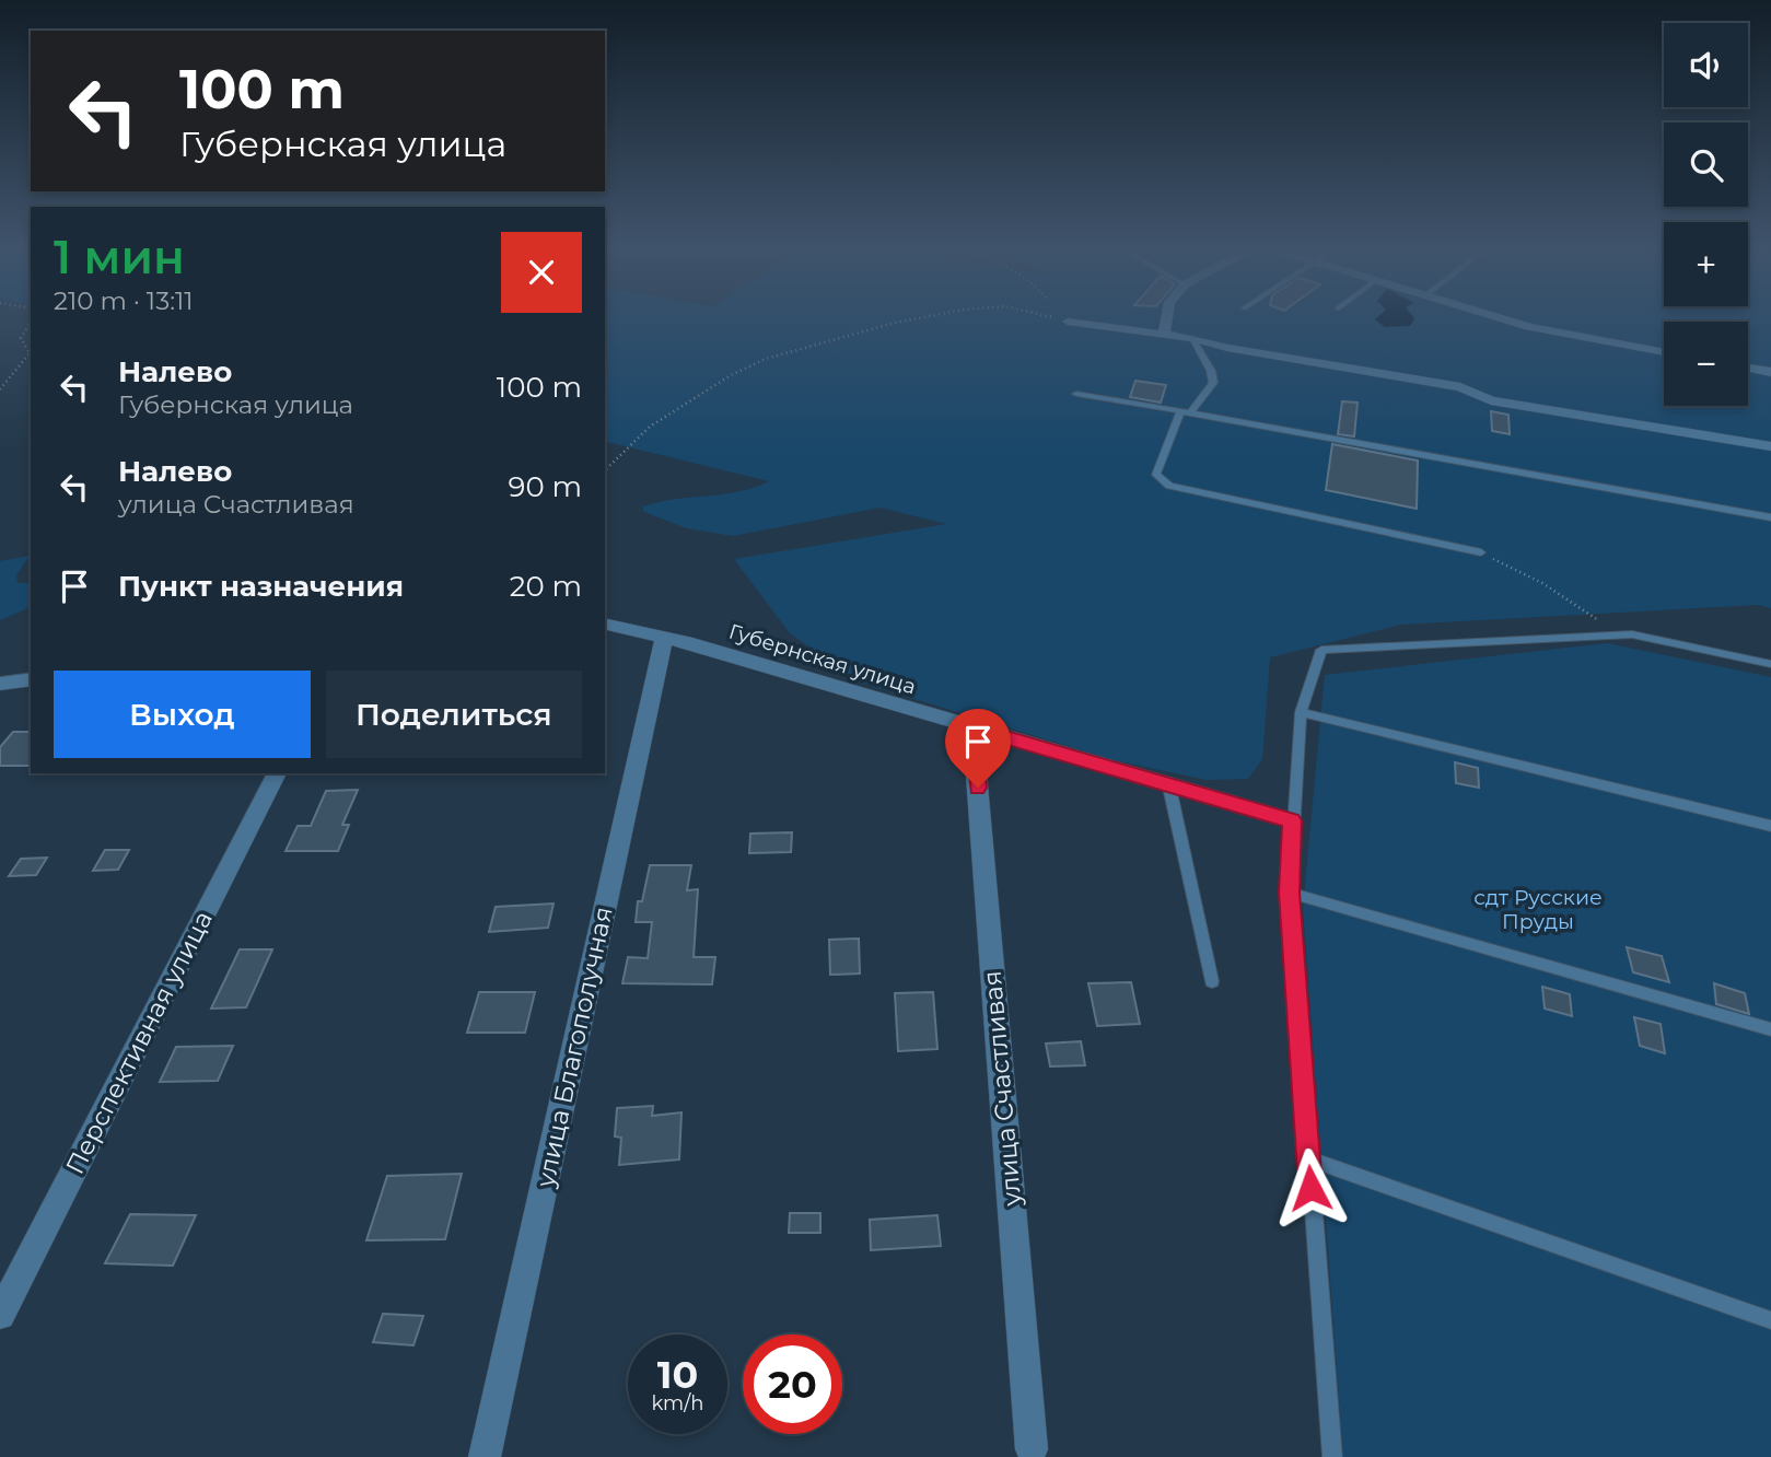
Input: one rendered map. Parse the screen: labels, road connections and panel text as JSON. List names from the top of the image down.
{
  "streets": {
    "street": [
      "Губернская улица",
      "Перспективная улица",
      "улица Благополучная",
      "улица Счастливая"
    ]
  },
  "crossings": [
    ["Губернская улица", "улица Благополучная"],
    ["Губернская улица", "улица Счастливая"]
  ],
  "parks": ["сдт Русские Пруды"],
  "page": {
    "map_buttons": ["+", "−"],
    "turn": ["100 m", "Губернская улица"],
    "heading": ["1 мин", "210 m · 13:11"],
    "list": [
      {
        "name": "Налево",
        "note": "Губернская улица",
        "value": "100 m"
      },
      {
        "name": "Налево",
        "note": "улица Счастливая",
        "value": "90 m"
      },
      {
        "name": "Пункт назначения",
        "value": "20 m"
      }
    ],
    "buttons": ["Выход", "Поделиться"],
    "speed": "10 km/h",
    "limit": "20"
  }
}
